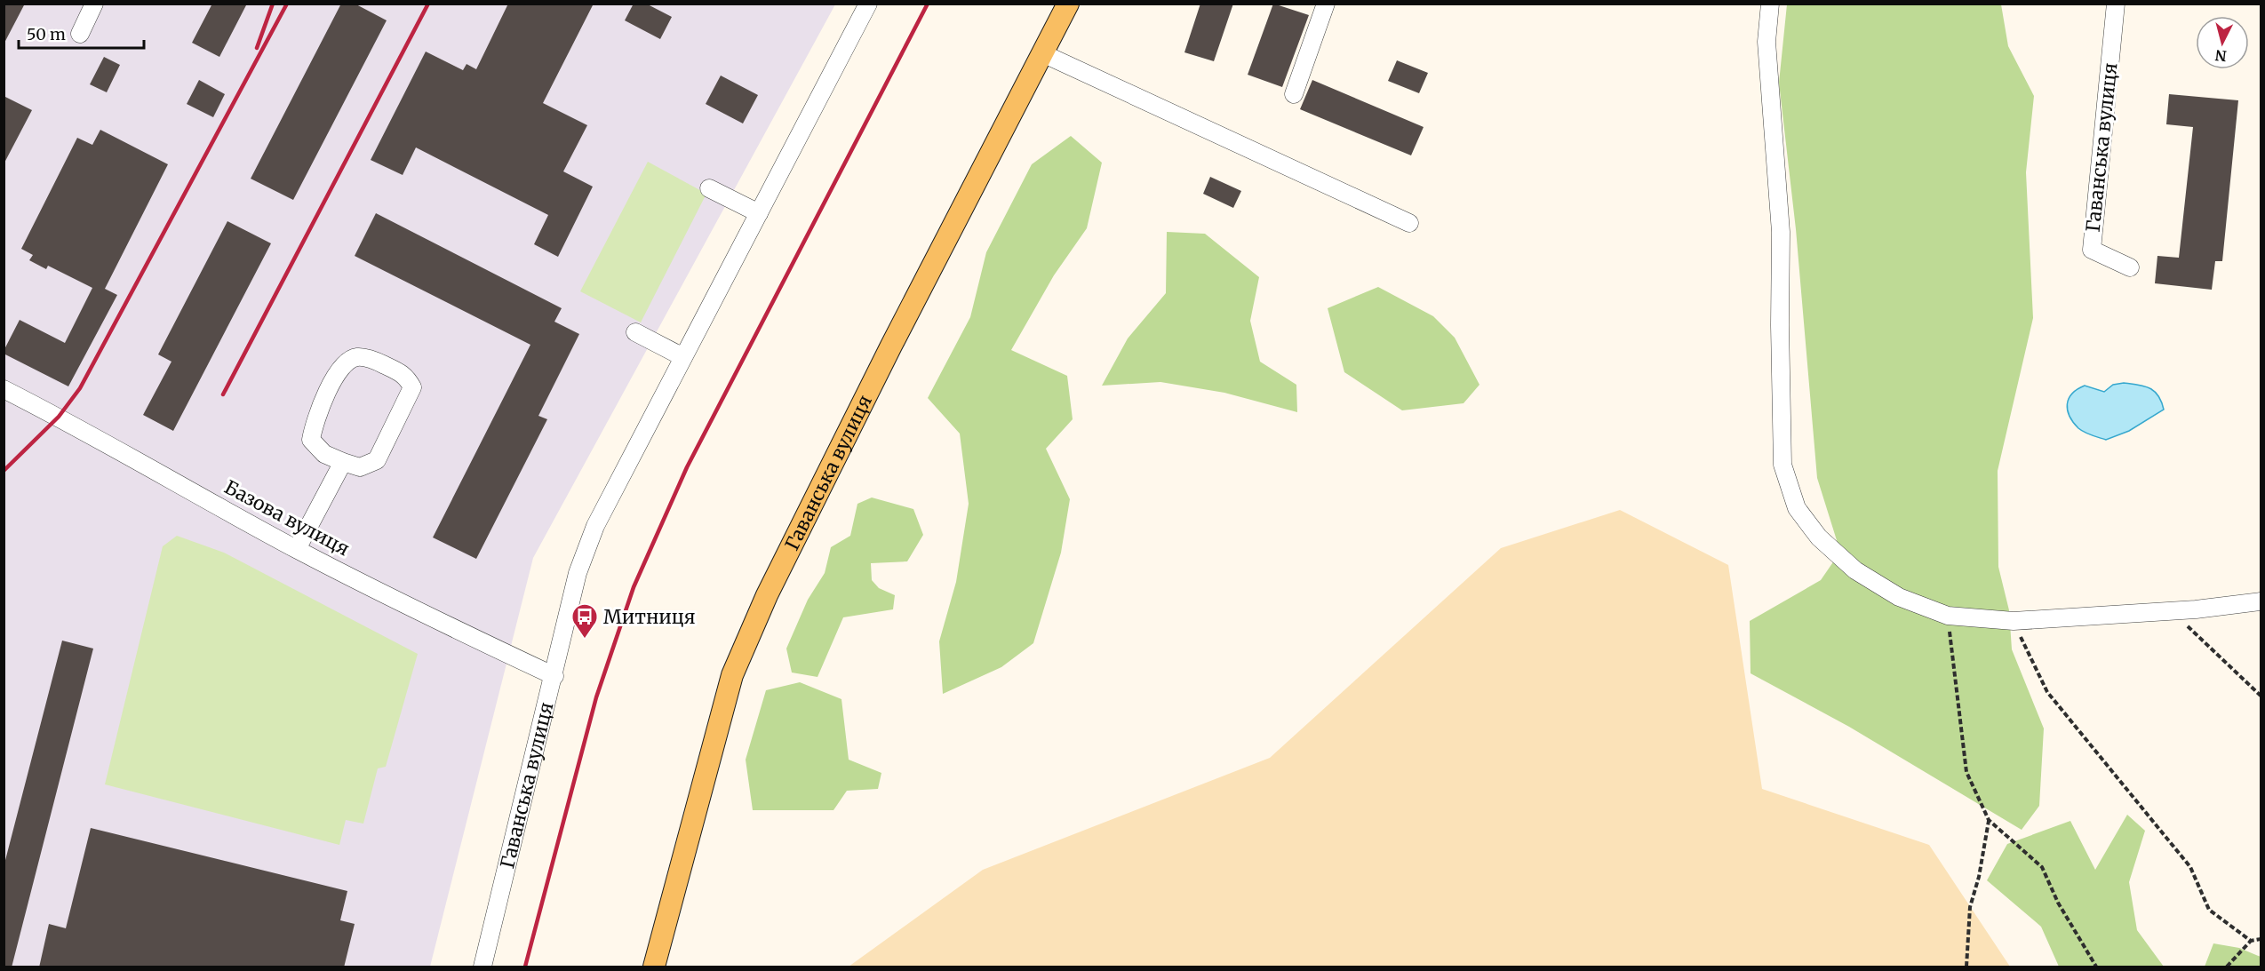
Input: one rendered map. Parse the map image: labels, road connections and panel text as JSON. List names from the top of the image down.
{
  "streets": {
    "main road": ["Гаванська вулиця"],
    "street": ["Базова вулиця"]
  },
  "crossings": [
    ["Гаванська вулиця", "Базова вулиця"]
  ],
  "places": {
    "bus stop": ["Митниця"]
  },
  "scale_bar": "50 m",
  "north": "bottom"
}
